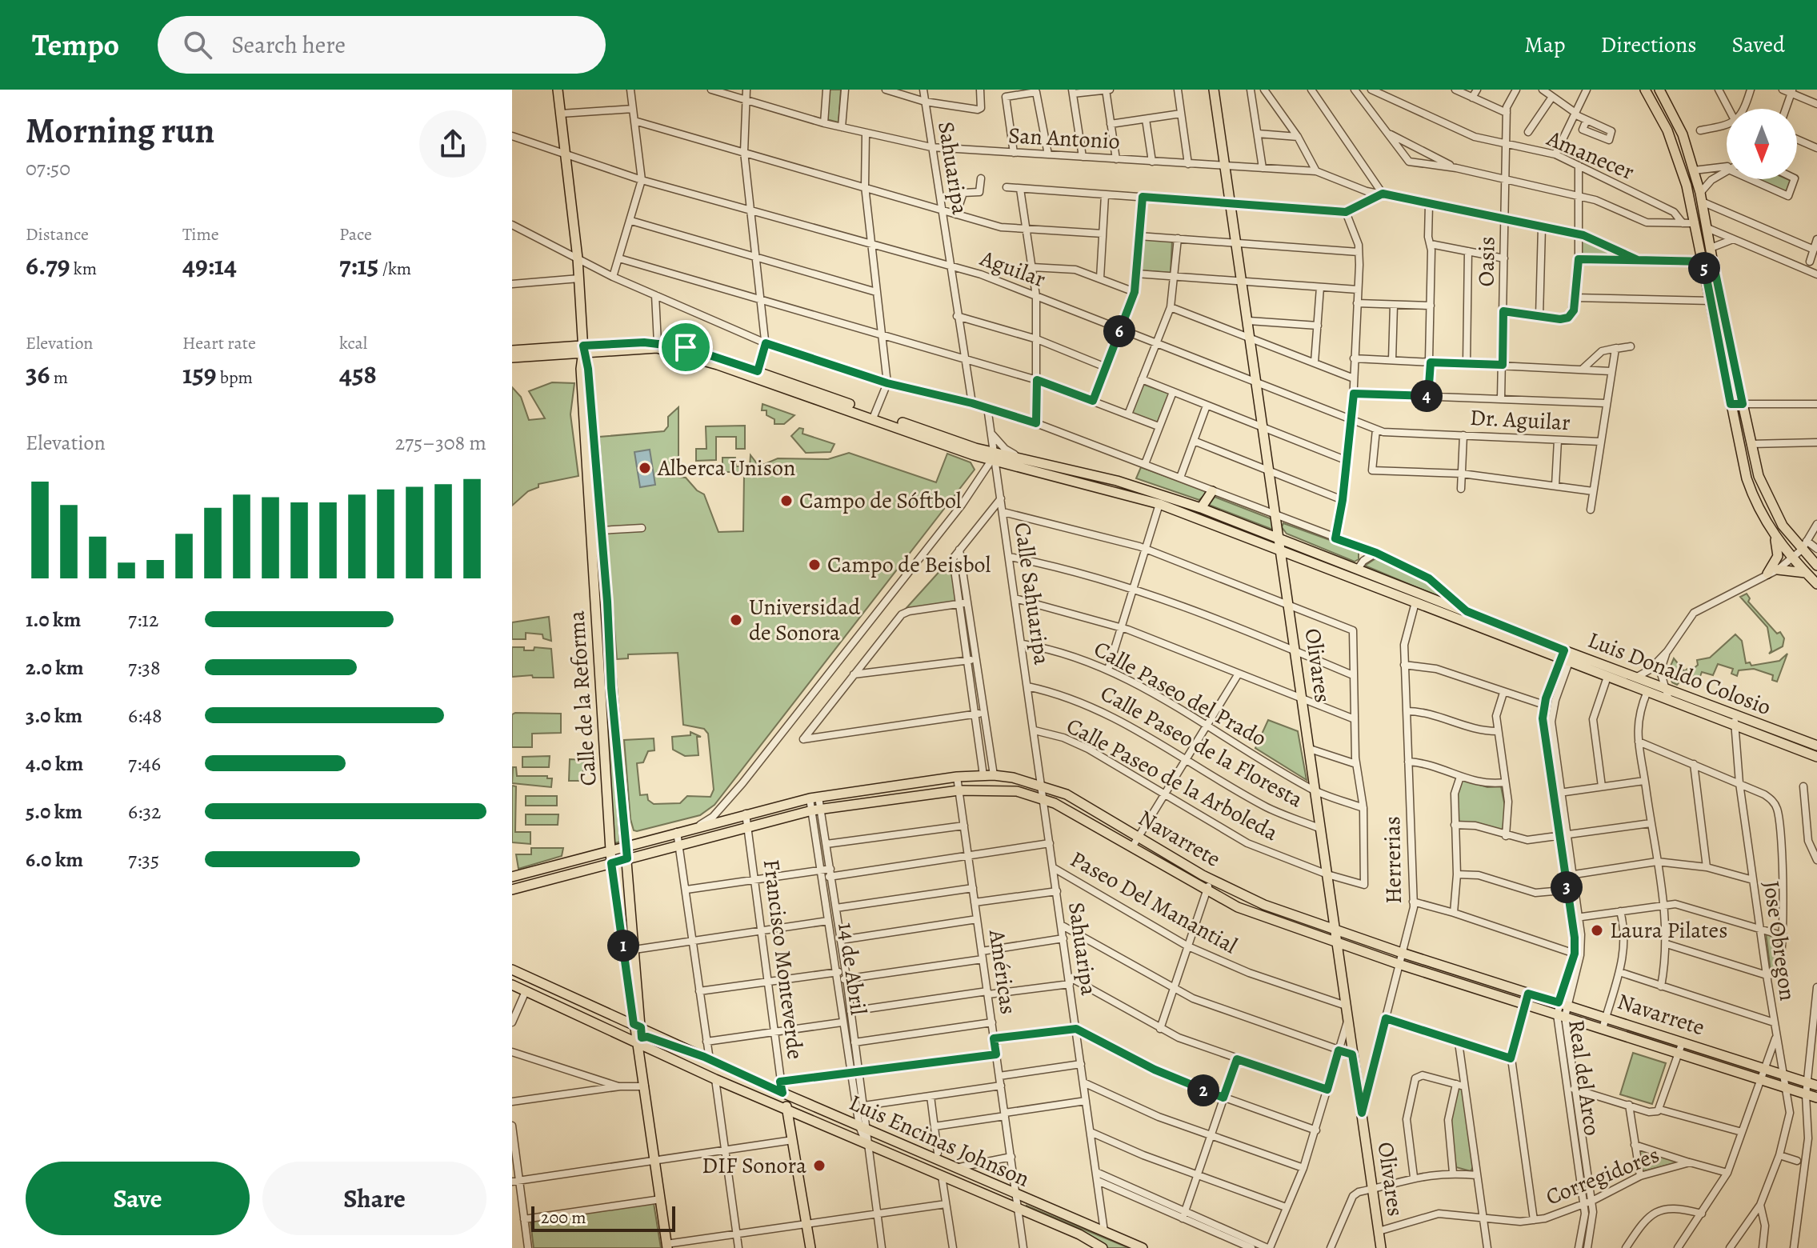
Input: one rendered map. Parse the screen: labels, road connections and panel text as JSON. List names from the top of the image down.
{
  "streets": {
    "main road": [
      "Olivares",
      "Luis Donaldo Colosio",
      "Calle de la Reforma",
      "Navarrete",
      "Francisco Monteverde",
      "Luis Encinas Johnson"
    ],
    "street": [
      "San Antonio",
      "Amanecer",
      "Sahuaripa",
      "Oasis",
      "Aguilar",
      "Dr. Aguilar",
      "Calle Sahuaripa",
      "Calle Paseo del Prado",
      "Calle Paseo de la Floresta",
      "Calle Paseo de la Arboleda",
      "Herrerias",
      "Paseo Del Manantial",
      "Jose Obregon",
      "14 de Abril",
      "Américas",
      "Real del Arco",
      "Corregidores"
    ]
  },
  "crossings": [
    ["San Antonio", "Sahuaripa"],
    ["San Antonio", "Oasis"],
    ["San Antonio", "Olivares"],
    ["Amanecer", "Oasis"],
    ["Sahuaripa", "Aguilar"],
    ["Sahuaripa", "Calle Sahuaripa"],
    ["Sahuaripa", "Navarrete"],
    ["Sahuaripa", "Paseo Del Manantial"],
    ["Sahuaripa", "Luis Encinas Johnson"],
    ["Aguilar", "Dr. Aguilar"],
    ["Aguilar", "Olivares"],
    ["Aguilar", "Calle de la Reforma"],
    ["Dr. Aguilar", "Olivares"],
    ["Calle Sahuaripa", "Luis Donaldo Colosio"],
    ["Calle Sahuaripa", "Calle Paseo del Prado"],
    ["Calle Sahuaripa", "Calle Paseo de la Floresta"],
    ["Calle Sahuaripa", "Calle Paseo de la Arboleda"],
    ["Calle Sahuaripa", "Navarrete"],
    ["Olivares", "Luis Donaldo Colosio"],
    ["Olivares", "Calle Paseo del Prado"],
    ["Olivares", "Calle Paseo de la Floresta"],
    ["Olivares", "Calle Paseo de la Arboleda"],
    ["Olivares", "Navarrete"],
    ["Olivares", "Herrerias"],
    ["Olivares", "Paseo Del Manantial"],
    ["Olivares", "Corregidores"],
    ["Luis Donaldo Colosio", "Herrerias"],
    ["Luis Donaldo Colosio", "Jose Obregon"],
    ["Luis Donaldo Colosio", "Real del Arco"],
    ["Calle Paseo del Prado", "Calle Paseo de la Arboleda"],
    ["Calle de la Reforma", "Navarrete"],
    ["Calle de la Reforma", "Luis Encinas Johnson"],
    ["Navarrete", "Herrerias"],
    ["Navarrete", "Jose Obregon"],
    ["Navarrete", "Francisco Monteverde"],
    ["Navarrete", "14 de Abril"],
    ["Navarrete", "Américas"],
    ["Navarrete", "Real del Arco"],
    ["Francisco Monteverde", "Luis Encinas Johnson"],
    ["14 de Abril", "Luis Encinas Johnson"],
    ["Américas", "Luis Encinas Johnson"],
    ["Real del Arco", "Corregidores"]
  ],
  "places": [
    "Alberca Unison",
    "Campo de Sóftbol",
    "Campo de Beisbol",
    "Universidad de Sonora",
    "Laura Pilates",
    "DIF Sonora"
  ],
  "scale_bar": "200 m",
  "north": "bottom",
  "page": {
    "header": "Tempo",
    "search": "Search here",
    "nav": ["Map", "Directions", "Saved"],
    "heading": ["Morning run", "07:50"],
    "stats": [
      ["Distance", "6.79 km"],
      ["Time", "49:14"],
      ["Pace", "7:15 /km"],
      ["Elevation", "36 m"],
      ["Heart rate", "159 bpm"],
      ["kcal", "458"]
    ],
    "pins": [
      "5",
      "6",
      "4",
      "3",
      "1",
      "2"
    ],
    "chart": ["Elevation", "275–308 m"],
    "list": [
      {
        "name": "1.0 km",
        "note": "7:12"
      },
      {
        "name": "2.0 km",
        "note": "7:38"
      },
      {
        "name": "3.0 km",
        "note": "6:48"
      },
      {
        "name": "4.0 km",
        "note": "7:46"
      },
      {
        "name": "5.0 km",
        "note": "6:32"
      },
      {
        "name": "6.0 km",
        "note": "7:35"
      }
    ],
    "buttons": ["Save", "Share"],
    "scale": "200 m"
  }
}
